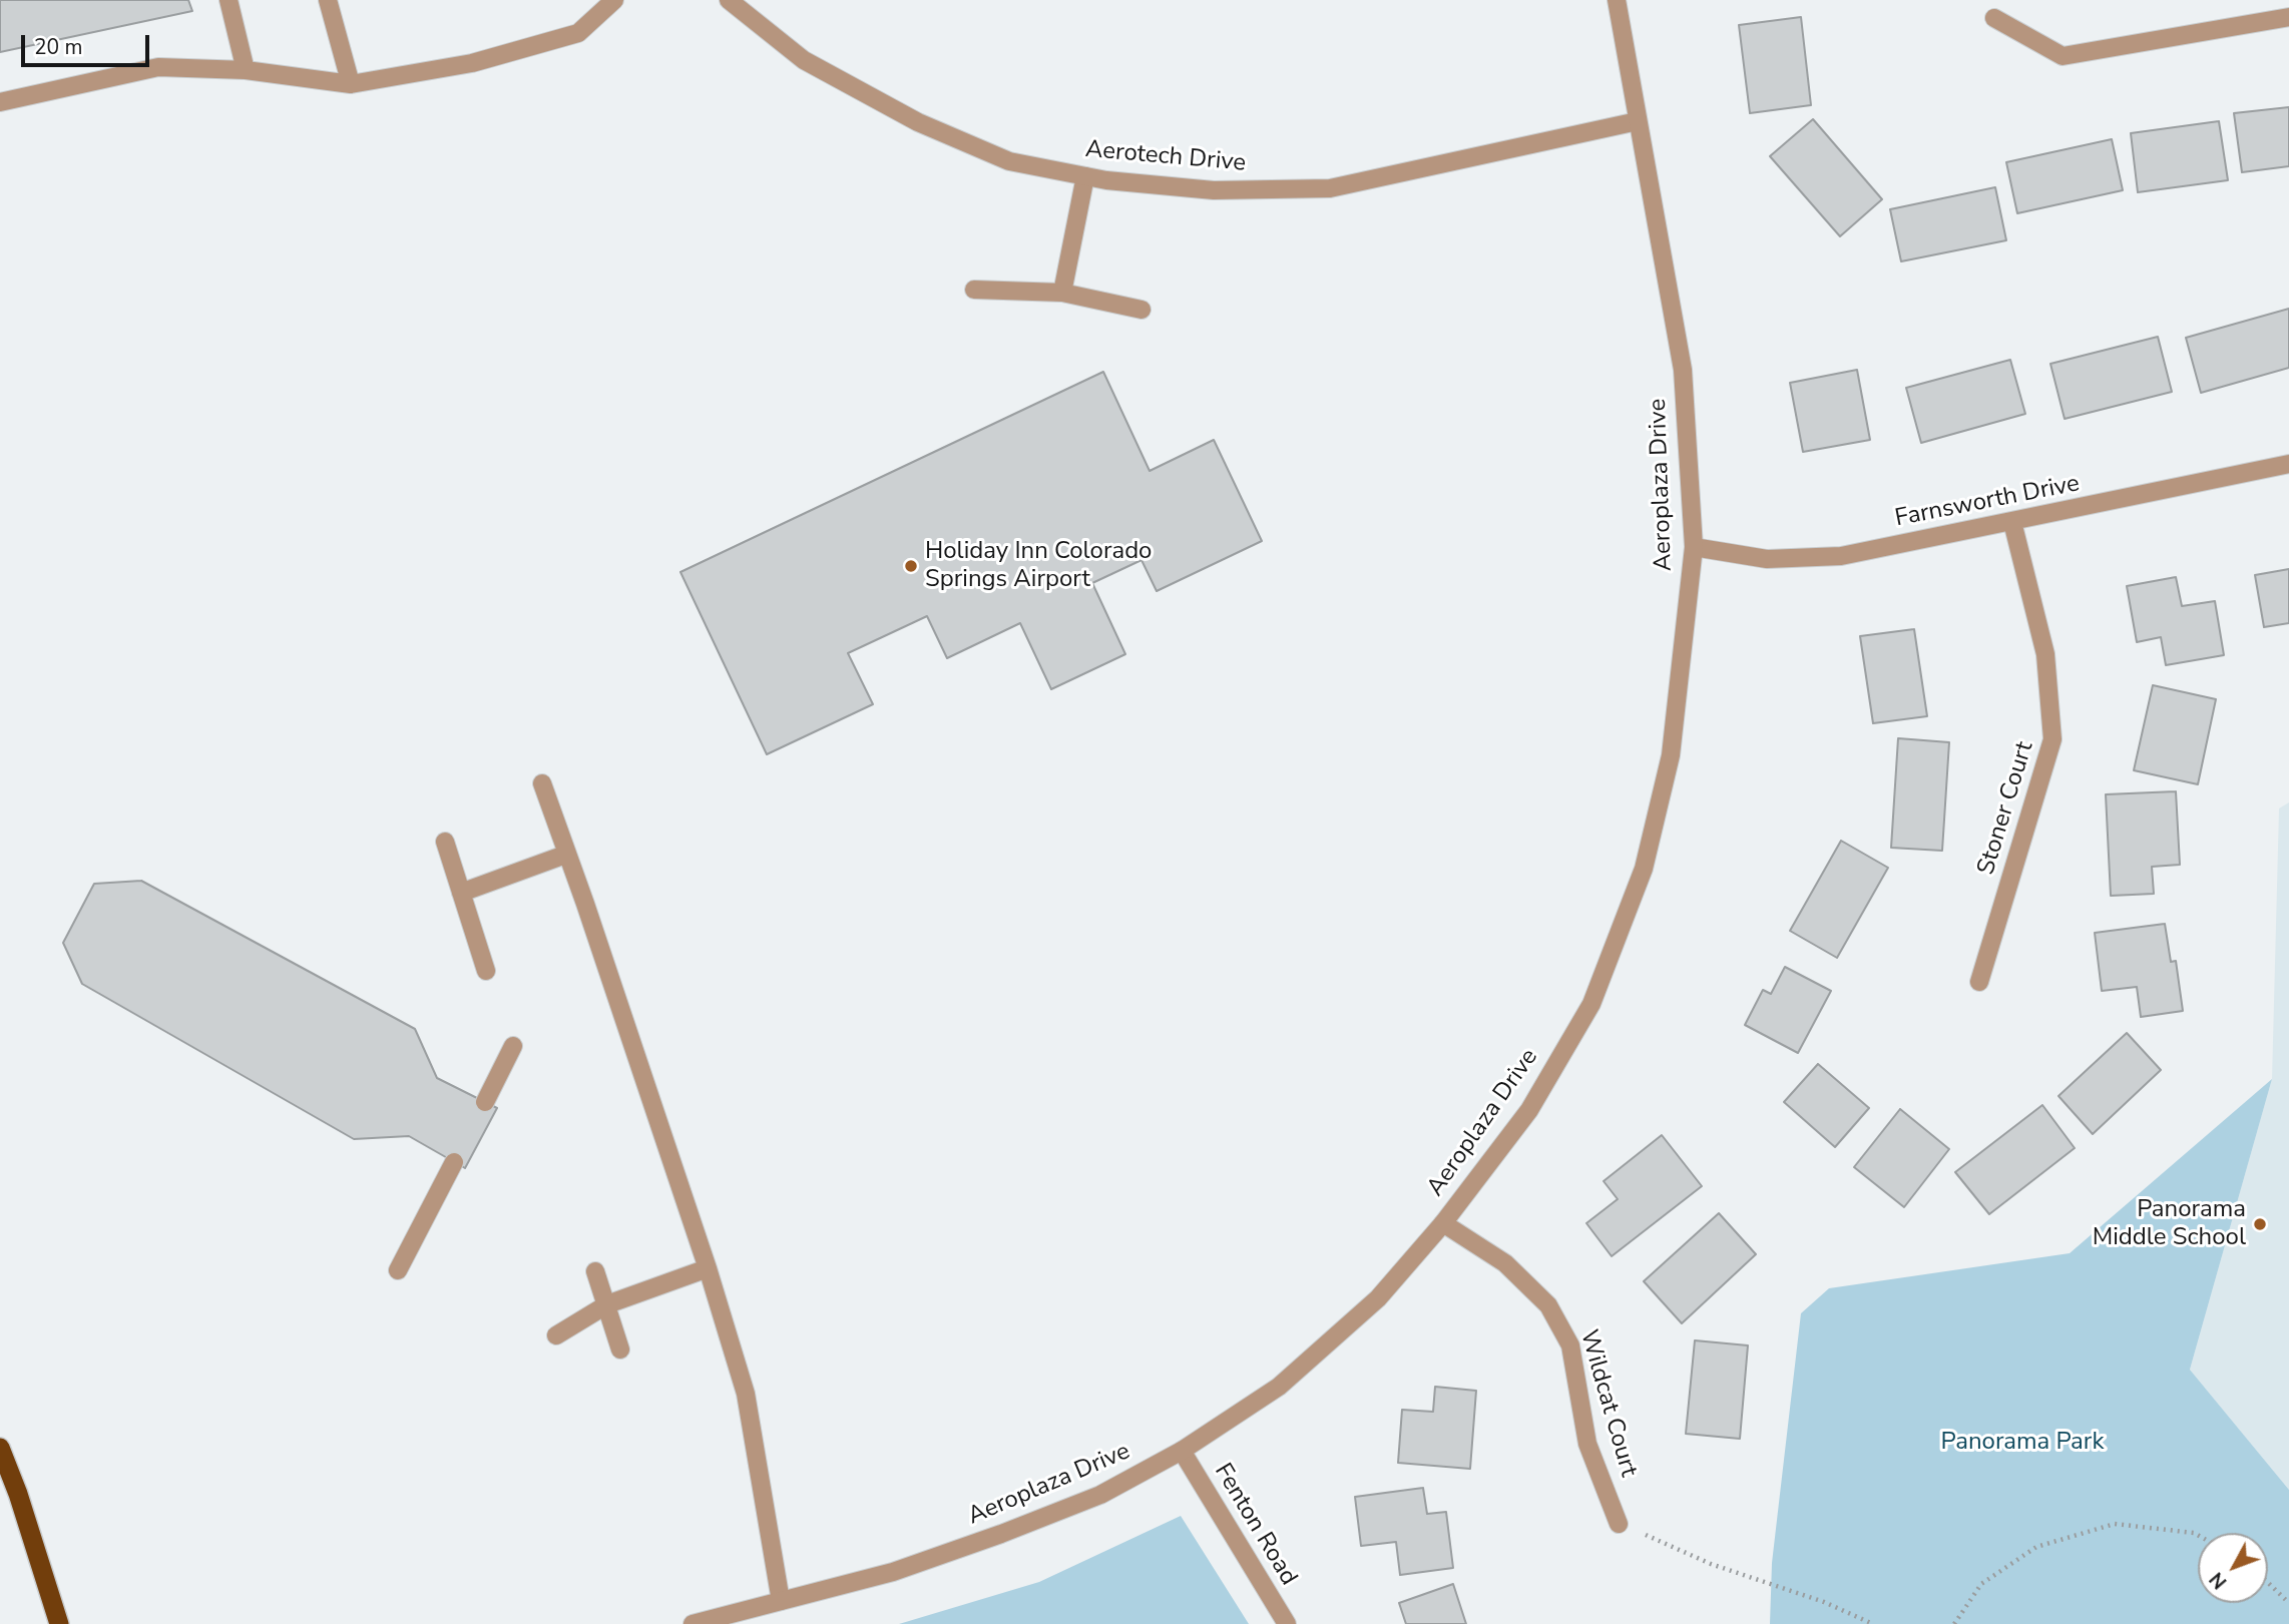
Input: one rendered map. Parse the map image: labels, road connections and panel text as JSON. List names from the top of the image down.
{
  "streets": {
    "street": [
      "Aerotech Drive",
      "Aeroplaza Drive",
      "Farnsworth Drive",
      "Stoner Court",
      "Wildcat Court",
      "Fenton Road"
    ]
  },
  "crossings": [
    ["Aerotech Drive", "Aeroplaza Drive"],
    ["Aeroplaza Drive", "Farnsworth Drive"],
    ["Aeroplaza Drive", "Wildcat Court"],
    ["Aeroplaza Drive", "Fenton Road"],
    ["Farnsworth Drive", "Stoner Court"]
  ],
  "parks": ["Panorama Park"],
  "places": ["Holiday Inn Colorado Springs Airport", "Panorama Middle School"],
  "scale_bar": "20 m",
  "north": "bottom left"
}
